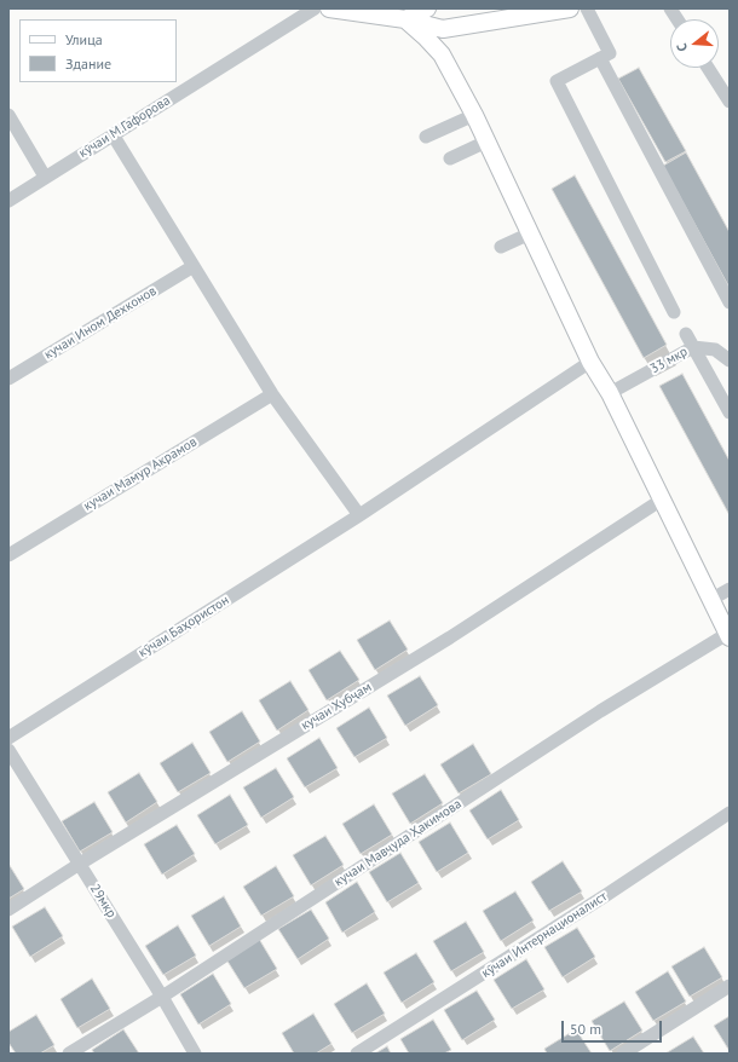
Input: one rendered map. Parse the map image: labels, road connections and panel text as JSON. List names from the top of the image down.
{
  "streets": {
    "street": [
      "кӯчаи М.Гафорова",
      "кучаи Ином Дехконов",
      "33 мкр",
      "кучаи Мамур Акрамов",
      "кӯчаи Баҳористон",
      "кучаи Хубҷам",
      "кучаи Мавҷуда Ҳакимова",
      "29мкр",
      "кӯчаи Интернационалист"
    ]
  },
  "crossings": [
    ["кучаи Хубҷам", "29мкр"],
    ["кучаи Мавҷуда Ҳакимова", "29мкр"]
  ],
  "legend": ["Улица", "Здание"],
  "scale_bar": "50 m",
  "north": "left"
}
